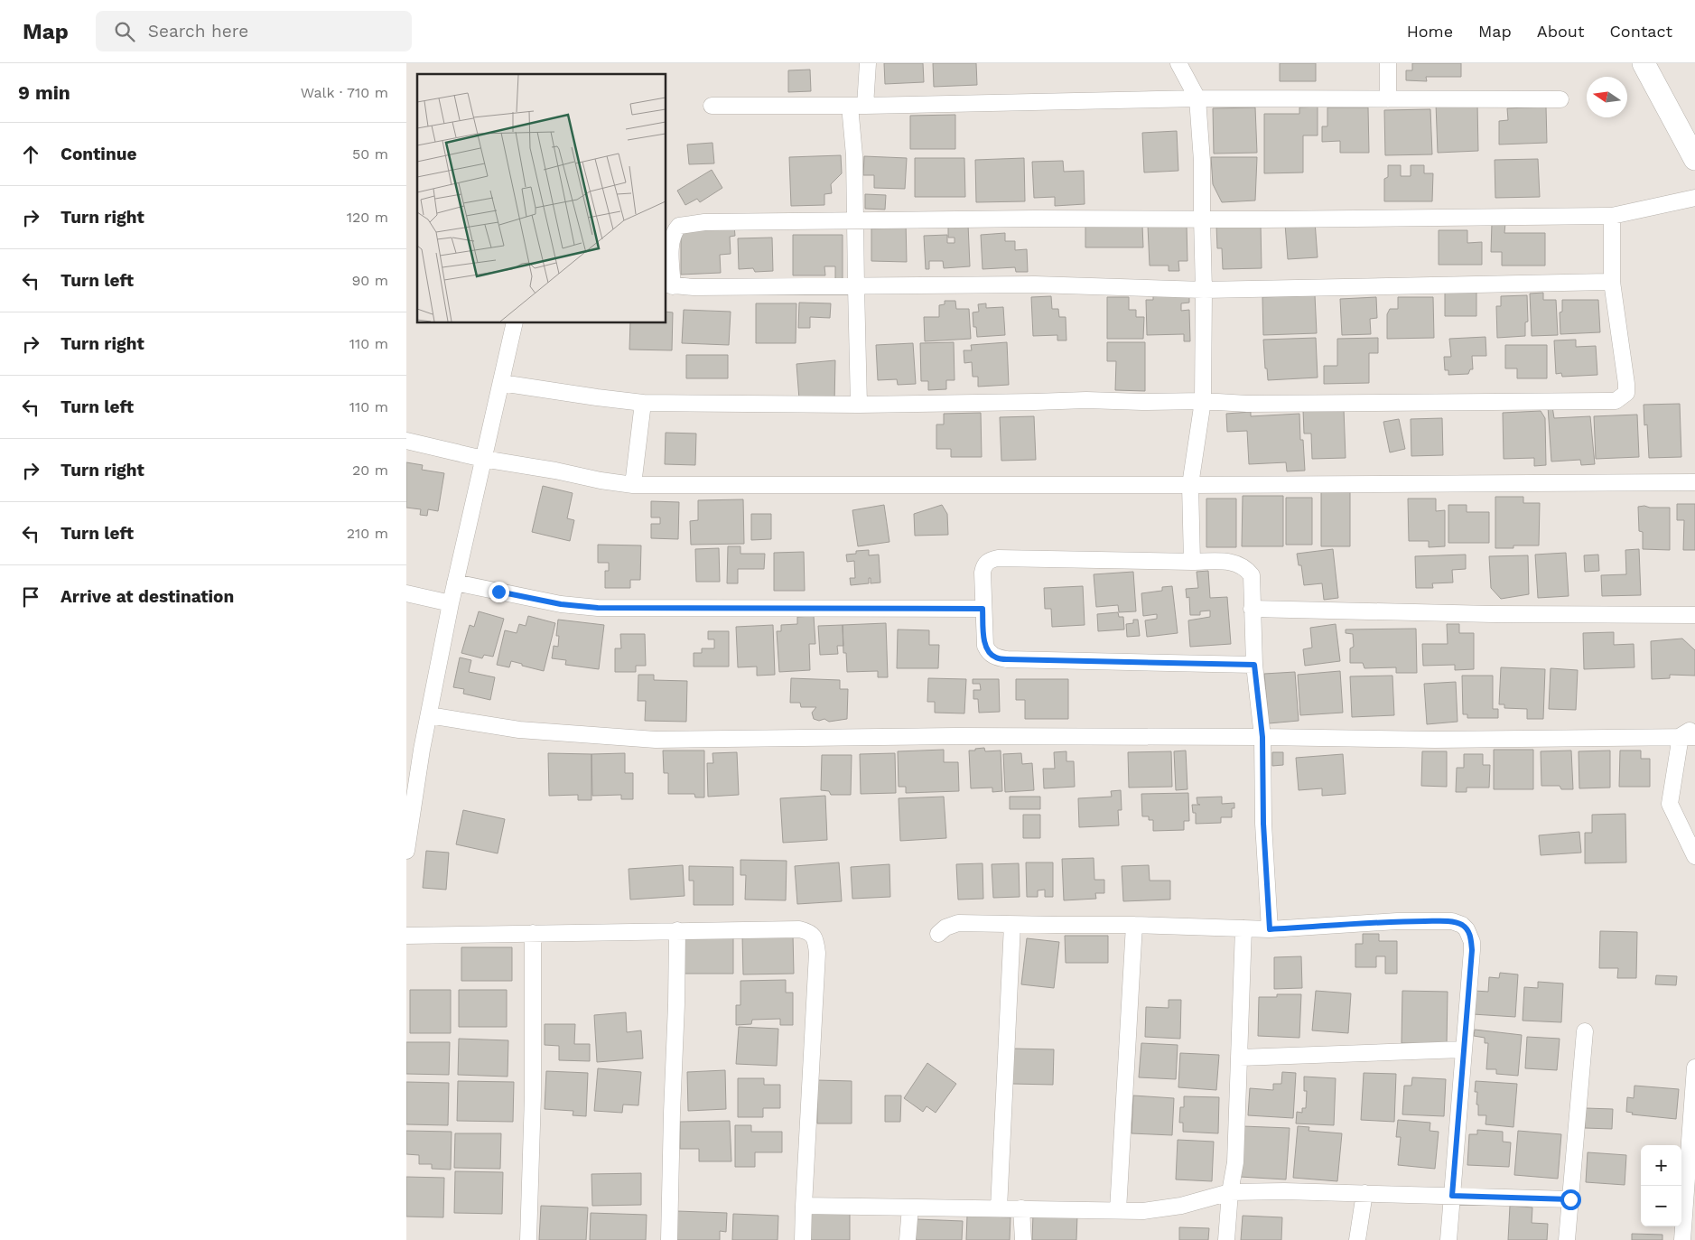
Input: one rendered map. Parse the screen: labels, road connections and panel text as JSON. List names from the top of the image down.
{
  "north": "left",
  "page": {
    "header": "Map",
    "search": "Search here",
    "nav": [
      "Home",
      "Map",
      "About",
      "Contact"
    ],
    "heading": ["9 min", "Walk · 710 m"],
    "list": [
      ["Continue", "50 m"],
      ["Turn right", "120 m"],
      ["Turn left", "90 m"],
      ["Turn right", "110 m"],
      ["Turn left", "110 m"],
      ["Turn right", "20 m"],
      ["Turn left", "210 m"],
      "Arrive at destination"
    ],
    "map_buttons": ["+", "−"]
  }
}
